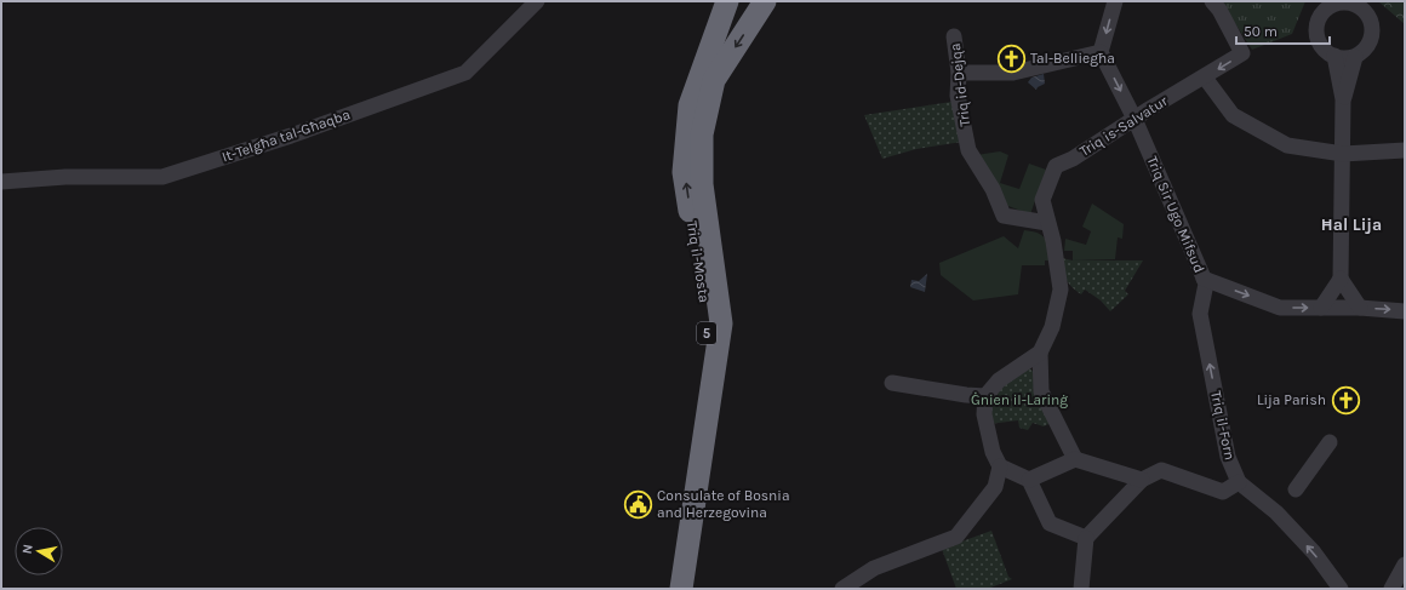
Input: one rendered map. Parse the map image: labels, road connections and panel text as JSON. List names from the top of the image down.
{
  "streets": {
    "highway": ["Triq il-Mosta", "5"],
    "street": [
      "Triq id-Dejqa",
      "Triq is-Salvatur",
      "It-Telgħa tal-Għaqba",
      "Triq Sir Ugo Mifsud",
      "Triq il-Forn"
    ]
  },
  "crossings": [
    ["Triq id-Dejqa", "Triq is-Salvatur"],
    ["Triq is-Salvatur", "Triq Sir Ugo Mifsud"],
    ["Triq Sir Ugo Mifsud", "Triq il-Forn"],
    ["Triq il-Mosta", "5"]
  ],
  "one_way": ["Triq Sir Ugo Mifsud", "Triq il-Forn"],
  "districts": ["Ħal Lija"],
  "parks": ["Ġnien il-Larinġ"],
  "places": {
    "church": ["Tal-Belliegħa", "Lija Parish"],
    "public building": ["Consulate of Bosnia and Herzegovina"]
  },
  "scale_bar": "50 m",
  "north": "left"
}
